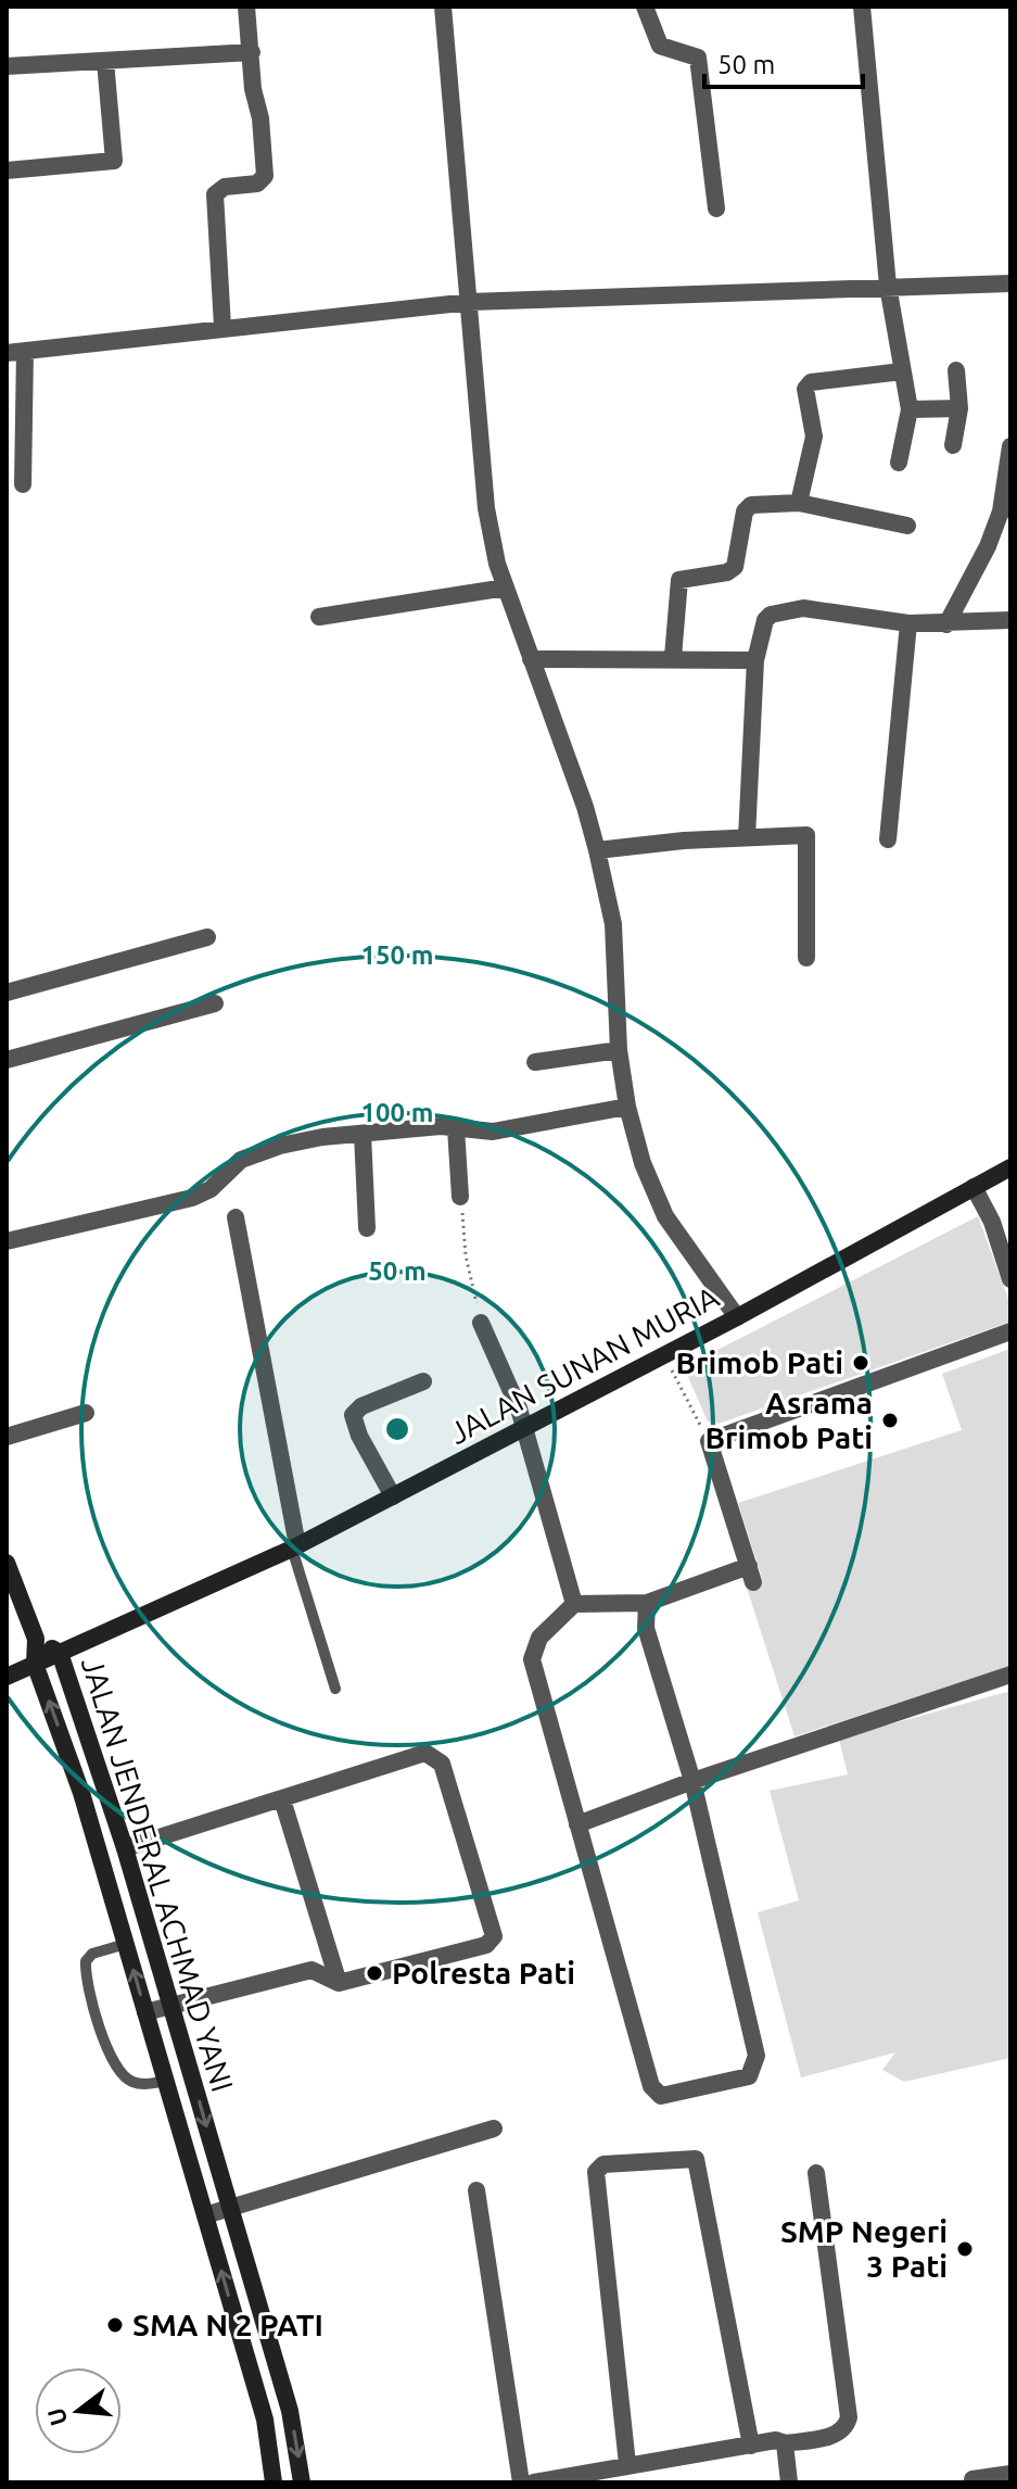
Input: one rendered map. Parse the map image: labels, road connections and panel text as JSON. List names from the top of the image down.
{
  "streets": {
    "main road": ["JALAN SUNAN MURIA", "JALAN JENDERAL ACHMAD YANI"]
  },
  "crossings": [
    ["JALAN SUNAN MURIA", "JALAN JENDERAL ACHMAD YANI"]
  ],
  "places": [
    "Brimob Pati",
    "Asrama Brimob Pati",
    "Polresta Pati",
    "SMP Negeri 3 Pati",
    "SMA N 2 PATI"
  ],
  "scale_bar": "50 m",
  "north": "left",
  "rings": ["150 m", "100 m", "50 m"]
}
